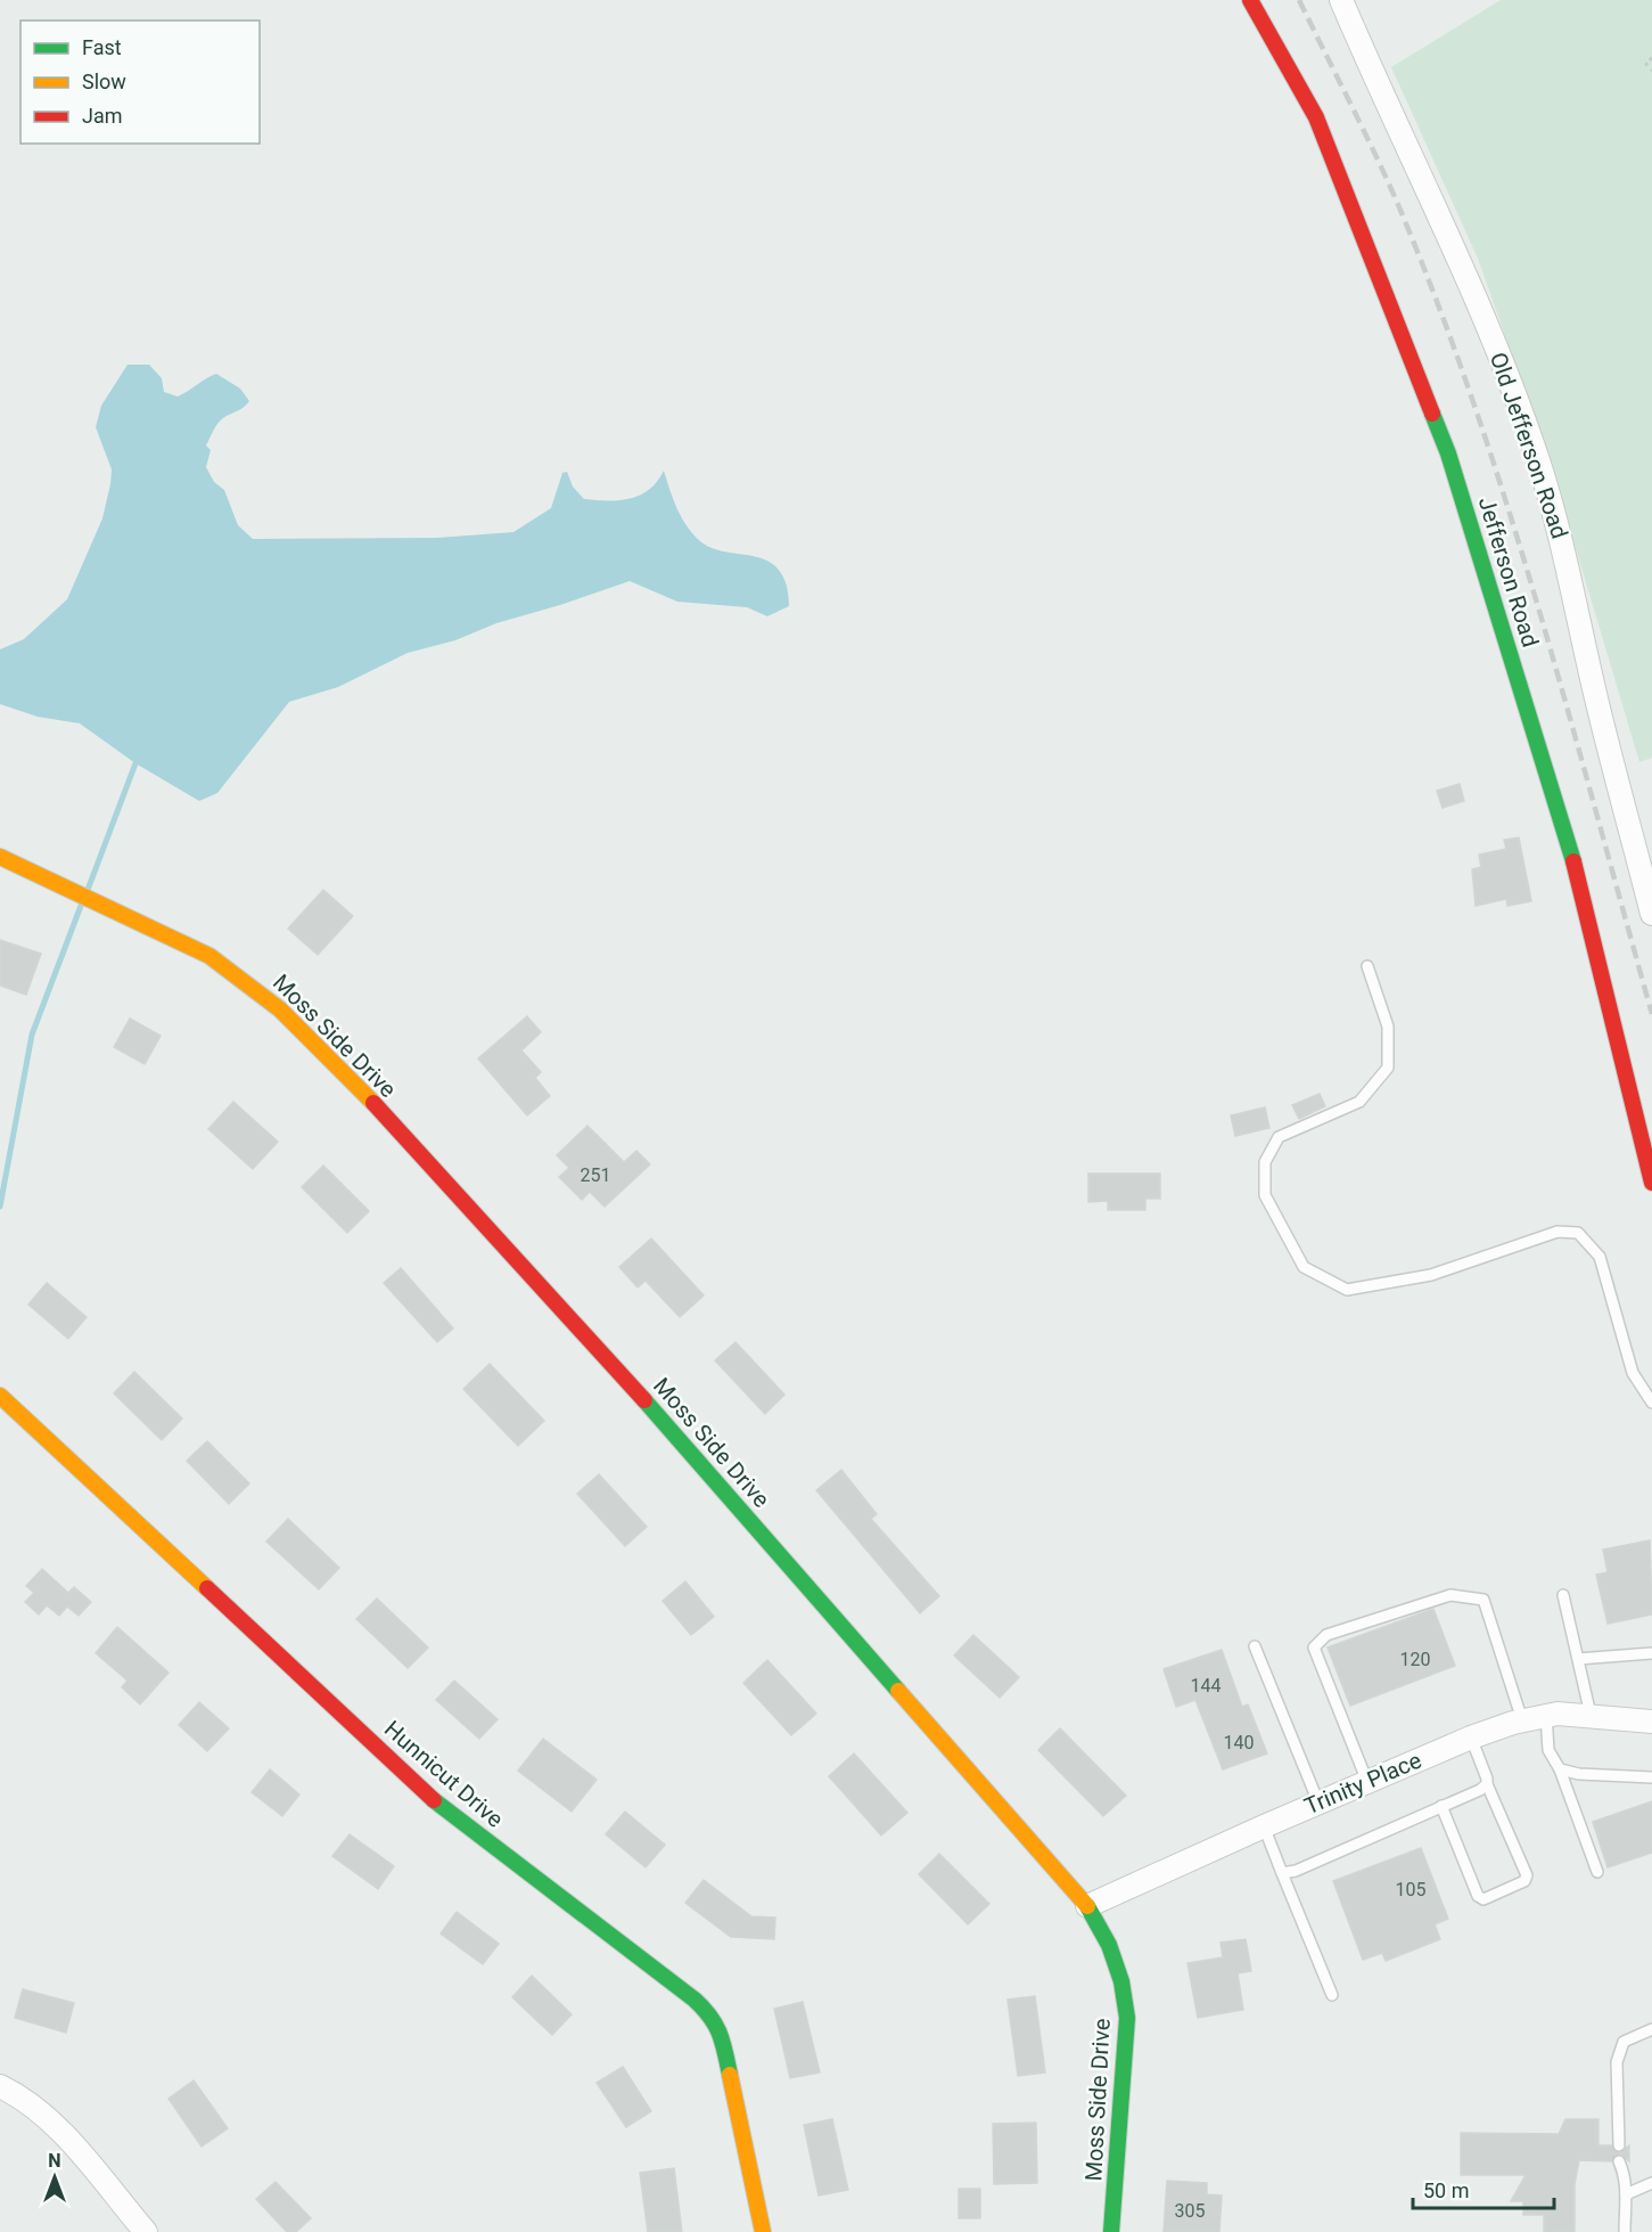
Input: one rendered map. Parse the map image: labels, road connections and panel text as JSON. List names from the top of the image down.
{
  "streets": {
    "main road": ["Jefferson Road", "Moss Side Drive", "Hunnicut Drive"],
    "street": ["Old Jefferson Road", "Trinity Place"]
  },
  "crossings": [
    ["Moss Side Drive", "Trinity Place"]
  ],
  "house_numbers": [
    "251",
    "120",
    "144",
    "140",
    "105",
    "305"
  ],
  "legend": ["Fast", "Slow", "Jam"],
  "scale_bar": "50 m",
  "north": "top"
}
